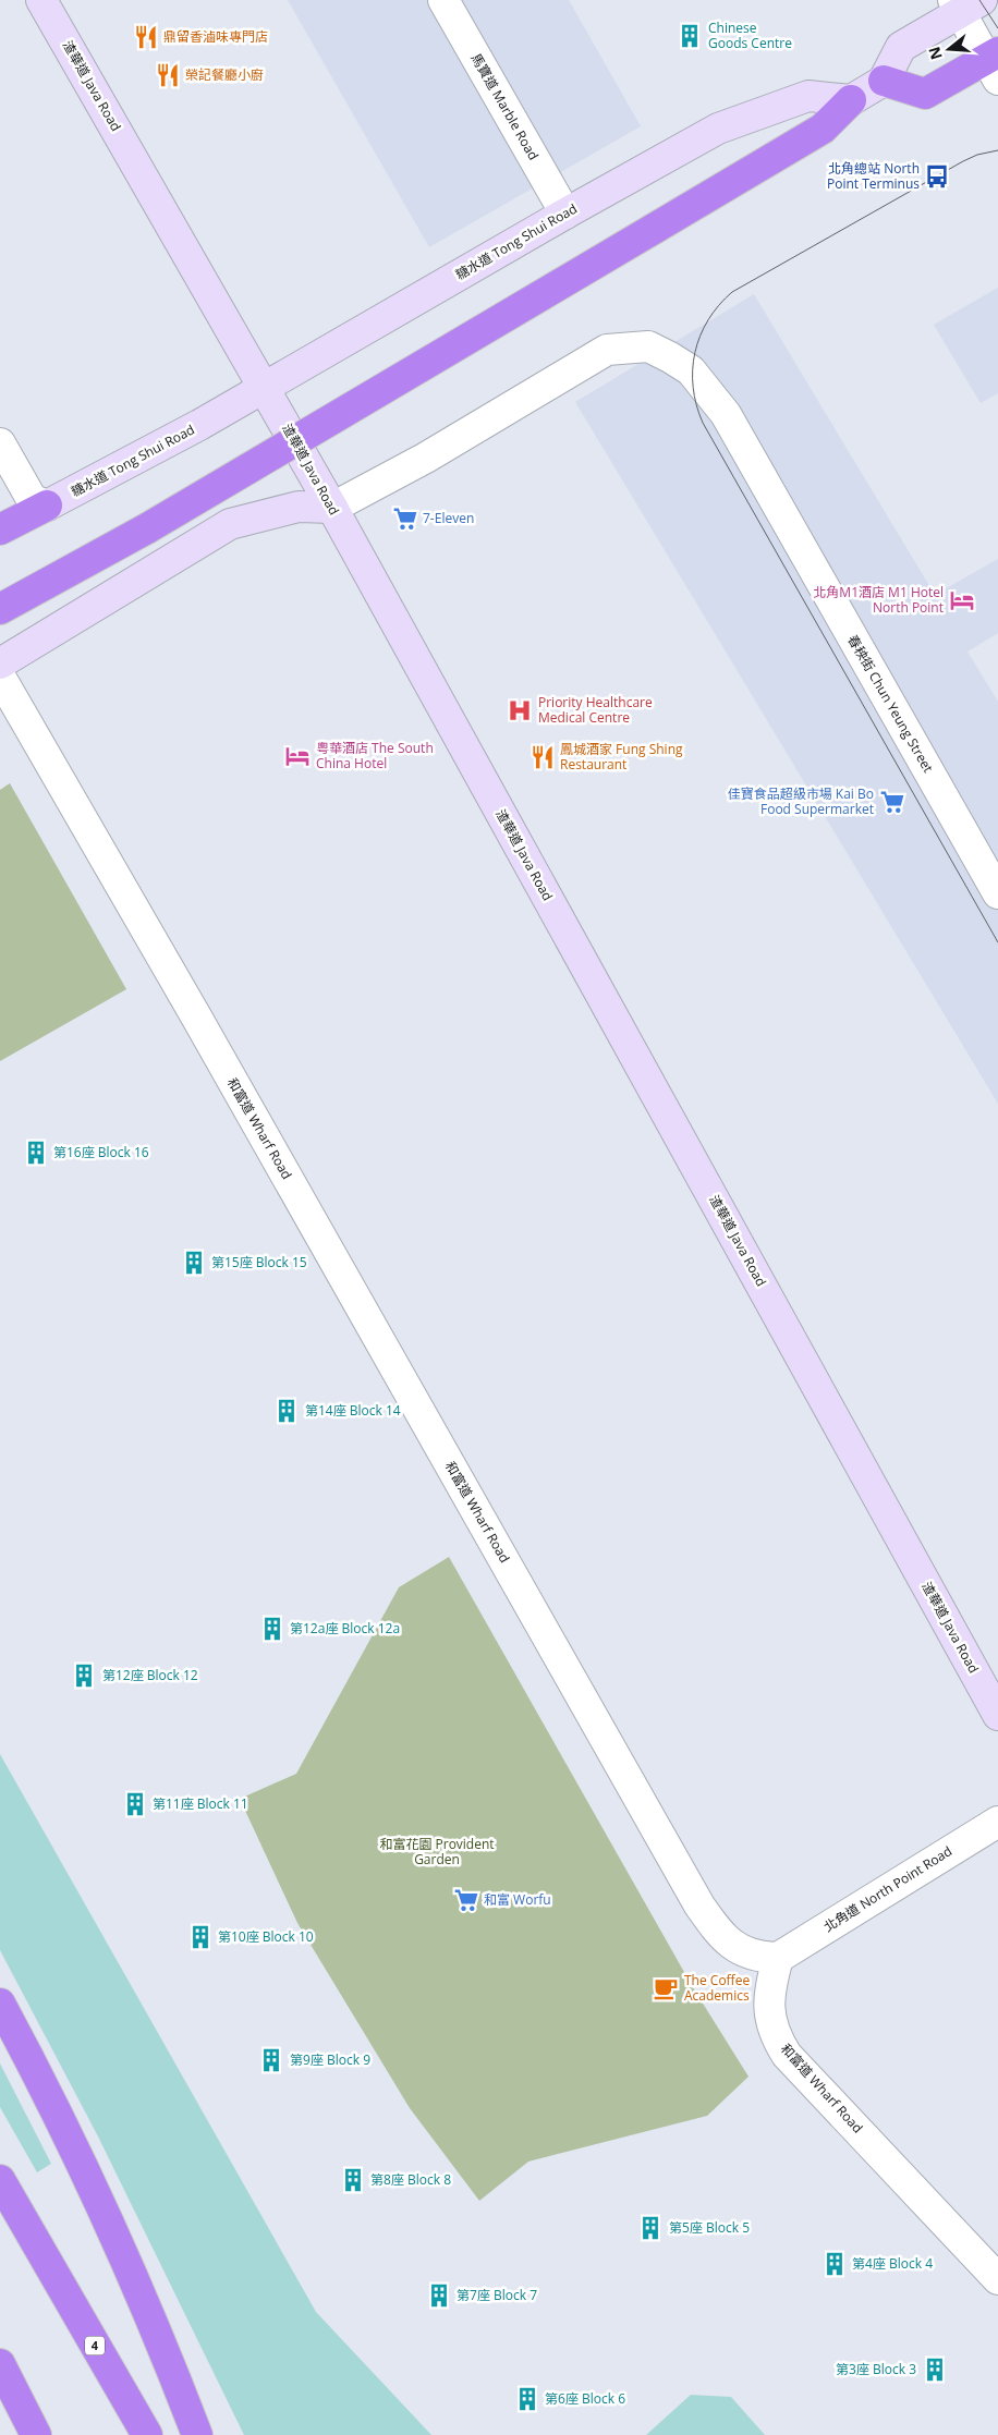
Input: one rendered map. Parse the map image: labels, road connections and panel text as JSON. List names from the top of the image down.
{
  "streets": {
    "highway": ["4"],
    "main road": ["渣華道 Java Road", "糖水道 Tong Shui Road"],
    "street": [
      "馬寶道 Marble Road",
      "春秧街 Chun Yeung Street",
      "和富道 Wharf Road",
      "北角道 North Point Road"
    ]
  },
  "crossings": [
    ["渣華道 Java Road", "糖水道 Tong Shui Road"],
    ["渣華道 Java Road", "春秧街 Chun Yeung Street"],
    ["馬寶道 Marble Road", "糖水道 Tong Shui Road"],
    ["和富道 Wharf Road", "北角道 North Point Road"]
  ],
  "parks": ["和富花園 Provident Garden"],
  "places": {
    "building": [
      "Chinese Goods Centre",
      "第16座 Block 16",
      "第15座 Block 15",
      "第14座 Block 14",
      "第12a座 Block 12a",
      "第12座 Block 12",
      "第11座 Block 11",
      "第10座 Block 10",
      "第9座 Block 9",
      "第8座 Block 8",
      "第5座 Block 5",
      "第4座 Block 4",
      "第7座 Block 7",
      "第3座 Block 3",
      "第6座 Block 6"
    ],
    "restaurant": ["鼎留香滷味專門店", "榮記餐廳小廚", "鳳城酒家 Fung Shing Restaurant"],
    "bus stop": ["北角總站 North Point Terminus"],
    "supermarket": ["7-Eleven", "佳寶食品超級市場 Kai Bo Food Supermarket", "和富 Worfu"],
    "hotel": ["北角M1酒店 M1 Hotel North Point", "粵華酒店 The South China Hotel"],
    "hospital": ["Priority Healthcare Medical Centre"],
    "cafe": ["The Coffee Academics"]
  },
  "north": "left"
}
